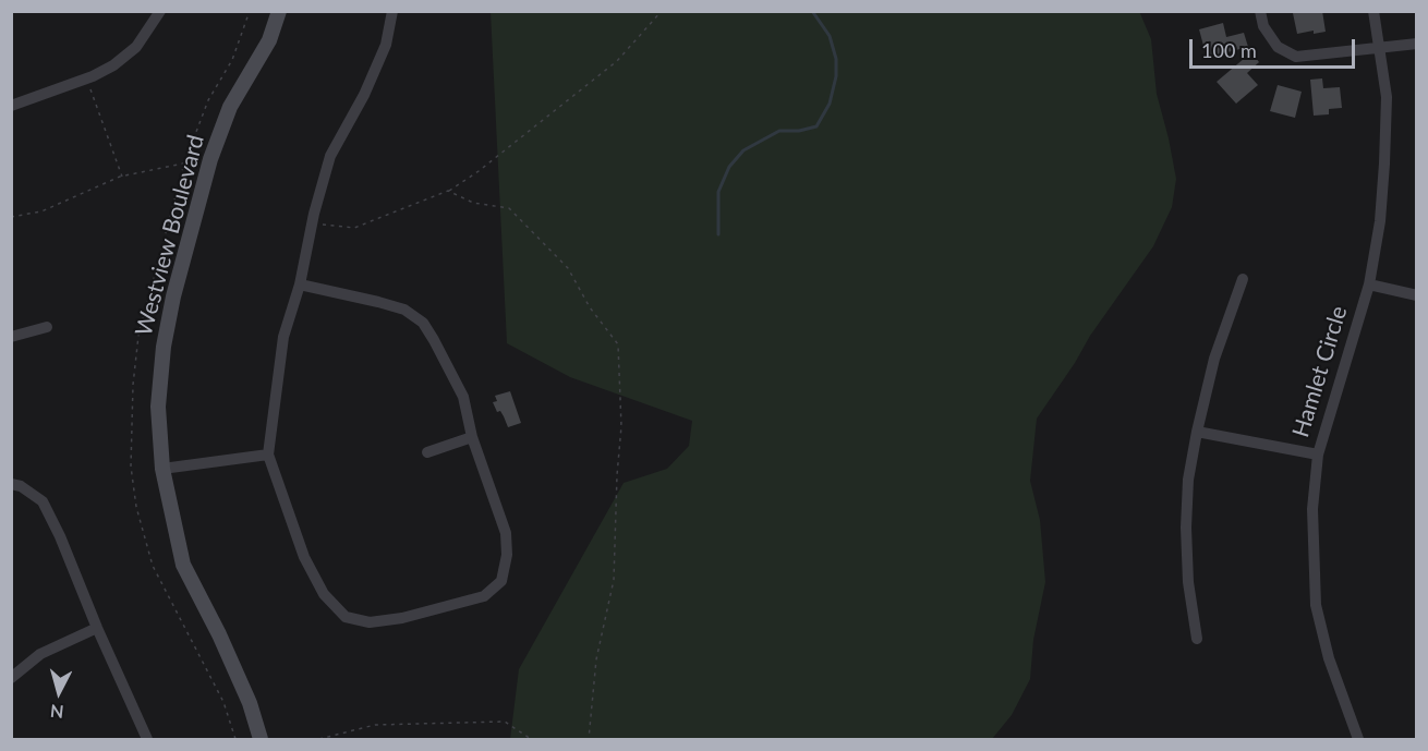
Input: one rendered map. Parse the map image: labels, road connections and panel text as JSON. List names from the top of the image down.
{
  "streets": {
    "street": ["Westview Boulevard", "Hamlet Circle"]
  },
  "scale_bar": "100 m",
  "north": "bottom"
}
